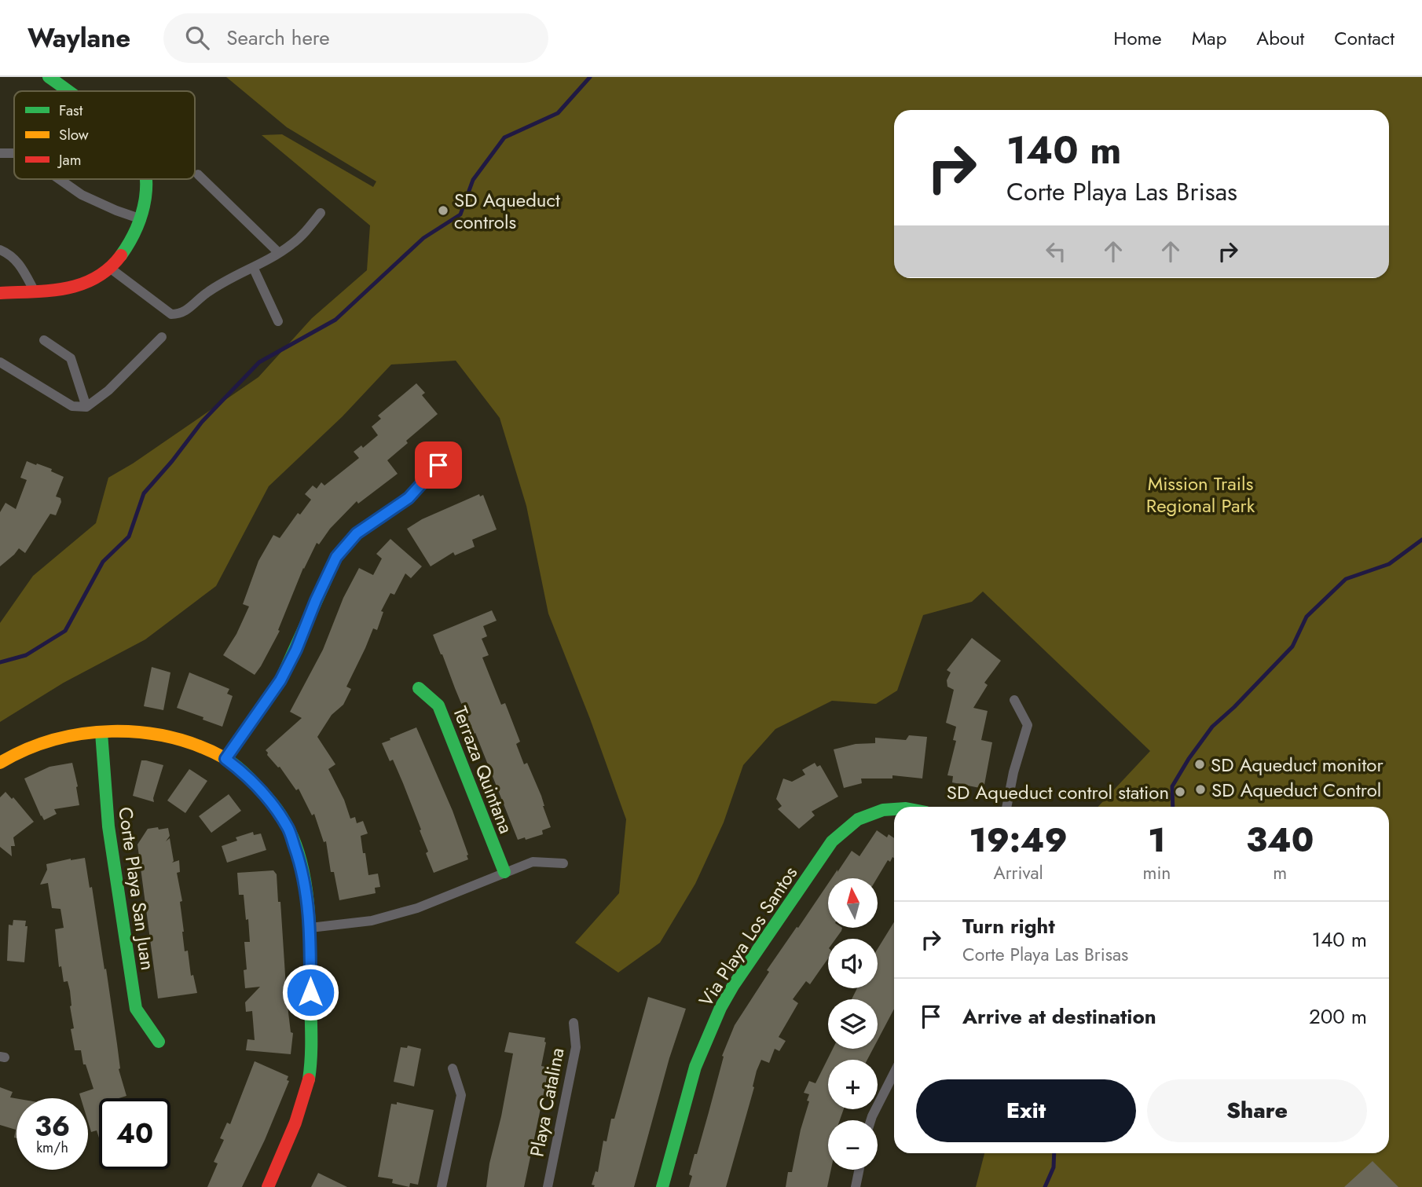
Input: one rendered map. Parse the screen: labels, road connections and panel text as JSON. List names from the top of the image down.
{
  "streets": {
    "street": [
      "Terraza Quintana",
      "Corte Playa San Juan",
      "Via Playa Los Santos",
      "Playa Catalina"
    ]
  },
  "parks": ["Mission Trails Regional Park"],
  "places": [
    "SD Aqueduct controls",
    "SD Aqueduct monitor",
    "SD Aqueduct Control",
    "SD Aqueduct control station"
  ],
  "legend": ["Fast", "Slow", "Jam"],
  "north": "top",
  "page": {
    "header": "Waylane",
    "search": "Search here",
    "nav": [
      "Home",
      "Map",
      "About",
      "Contact"
    ],
    "turn": ["140 m", "Corte Playa Las Brisas"],
    "eta": [
      "19:49",
      "Arrival",
      "1",
      "min",
      "340",
      "m"
    ],
    "map_buttons": ["+", "−"],
    "list": [
      {
        "name": "Turn right",
        "note": "Corte Playa Las Brisas",
        "value": "140 m"
      },
      {
        "name": "Arrive at destination",
        "value": "200 m"
      }
    ],
    "buttons": ["Exit", "Share"],
    "speed": "36 km/h",
    "limit": "40"
  }
}
